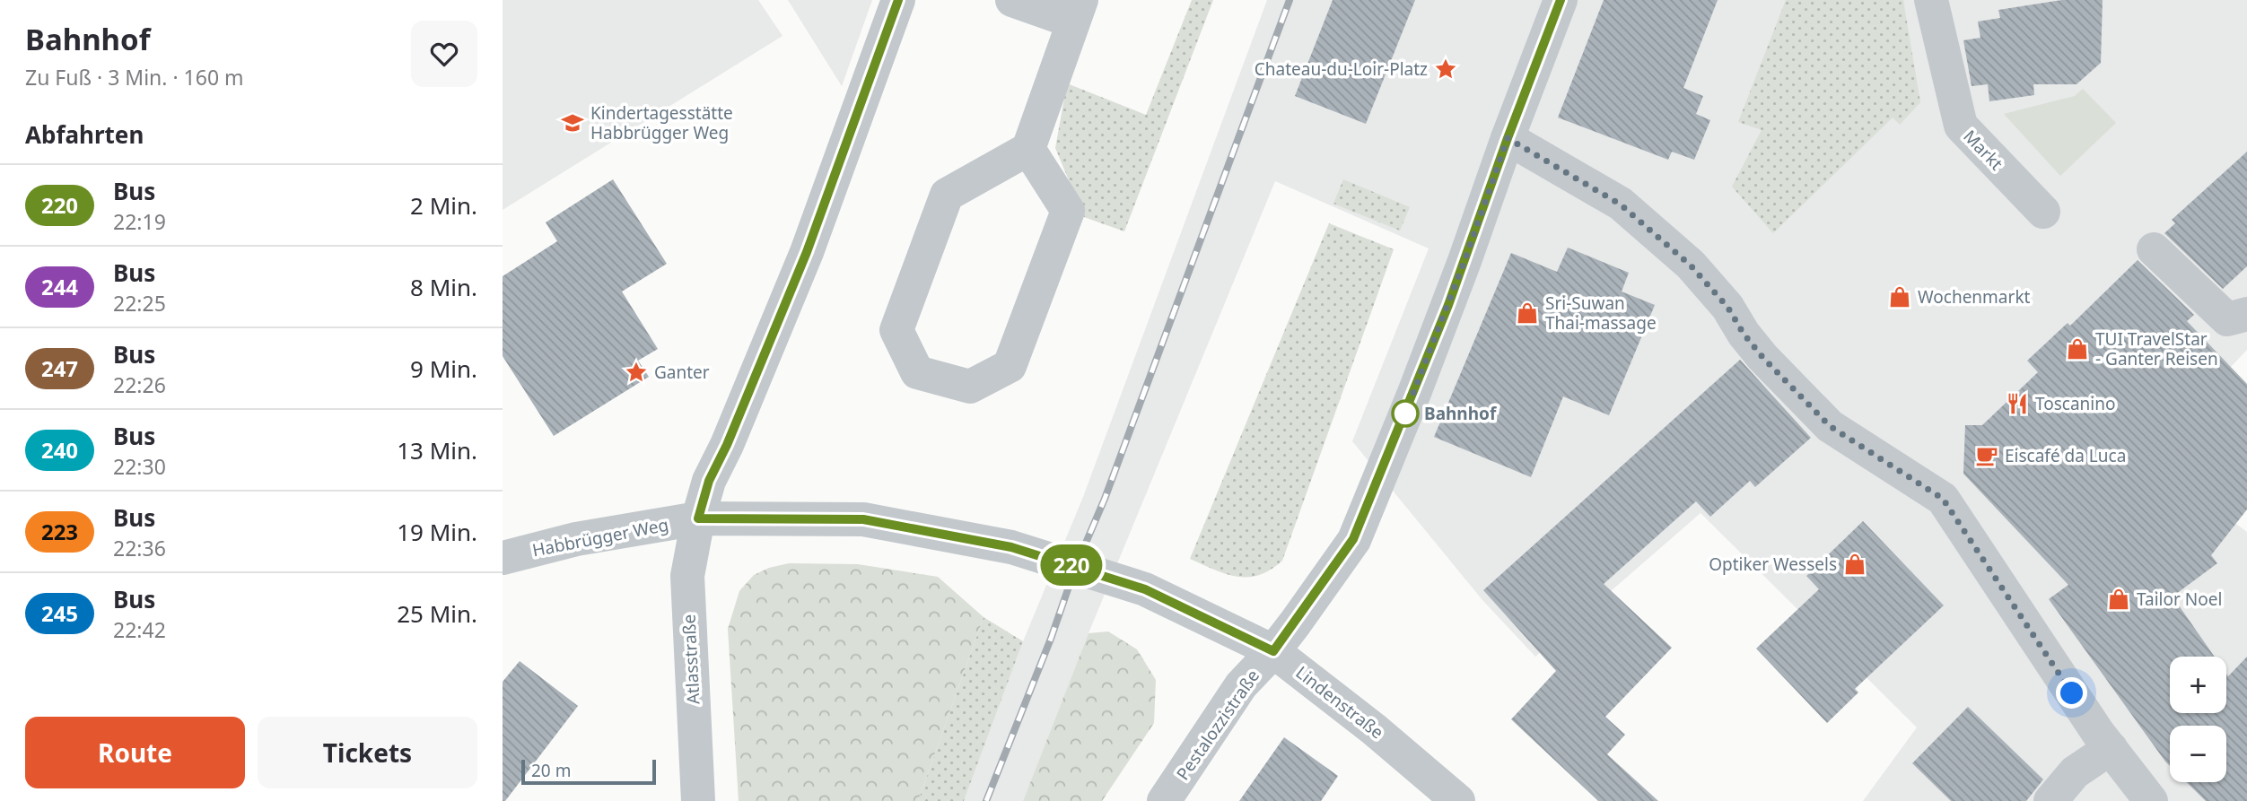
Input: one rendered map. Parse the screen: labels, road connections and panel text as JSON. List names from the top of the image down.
{
  "streets": {
    "street": [
      "Markt",
      "Habbrügger Weg",
      "Atlasstraße",
      "Lindenstraße",
      "Pestalozzistraße"
    ]
  },
  "crossings": [
    ["Habbrügger Weg", "Atlasstraße"],
    ["Habbrügger Weg", "Lindenstraße"],
    ["Atlasstraße", "Lindenstraße"],
    ["Lindenstraße", "Pestalozzistraße"]
  ],
  "places": {
    "place": ["Chateau-du-Loir-Platz", "Ganter"],
    "school or university": ["Kindertagesstätte Habbrügger Weg"],
    "shop": [
      "Wochenmarkt",
      "Sri-Suwan Thai-massage",
      "TUI TravelStar - Ganter Reisen",
      "Optiker Wessels",
      "Tailor Noel"
    ],
    "restaurant": ["Toscanino"],
    "other": ["Bahnhof"],
    "cafe": ["Eiscafé da Luca"]
  },
  "lines": ["bus line 220"],
  "scale_bar": "20 m",
  "page": {
    "heading": [
      ["Bahnhof", "Zu Fuß · 3 Min. · 160 m"],
      "Abfahrten"
    ],
    "on_map": "220",
    "list": [
      {
        "mark": "220",
        "name": "Bus",
        "note": "22:19",
        "value": "2 Min."
      },
      {
        "mark": "244",
        "name": "Bus",
        "note": "22:25",
        "value": "8 Min."
      },
      {
        "mark": "247",
        "name": "Bus",
        "note": "22:26",
        "value": "9 Min."
      },
      {
        "mark": "240",
        "name": "Bus",
        "note": "22:30",
        "value": "13 Min."
      },
      {
        "mark": "223",
        "name": "Bus",
        "note": "22:36",
        "value": "19 Min."
      },
      {
        "mark": "245",
        "name": "Bus",
        "note": "22:42",
        "value": "25 Min."
      }
    ],
    "map_buttons": ["+", "−"],
    "buttons": ["Route", "Tickets"],
    "scale": "20 m"
  }
}
